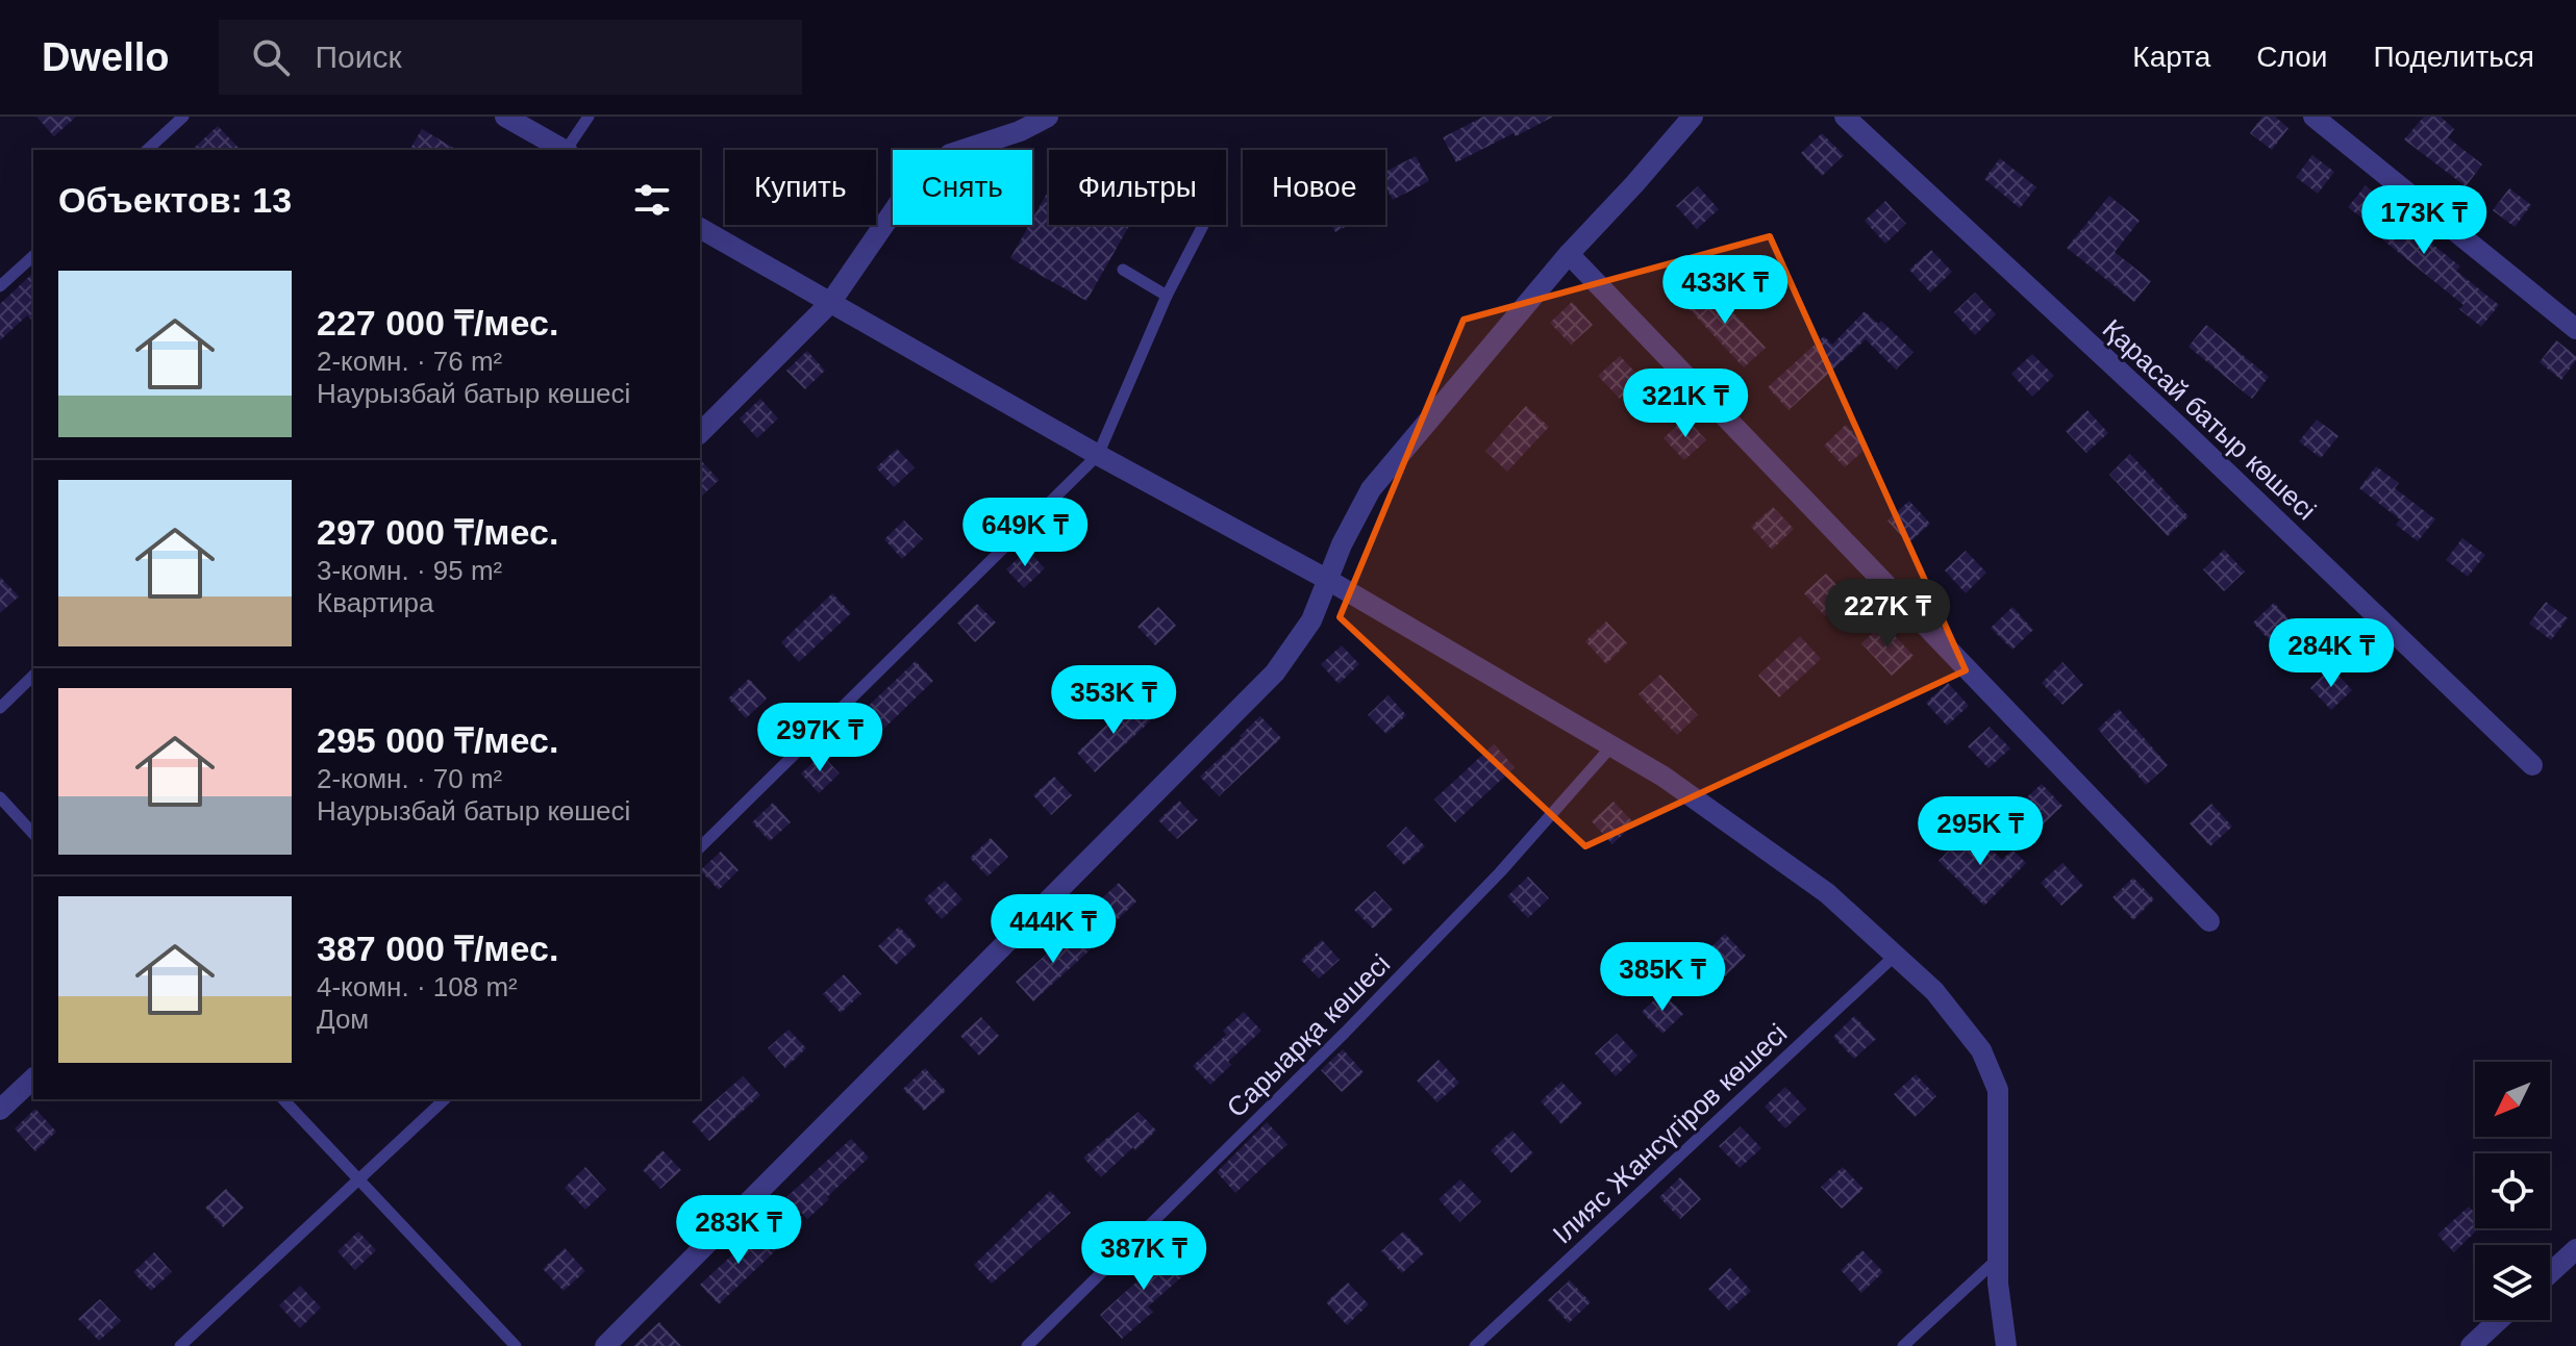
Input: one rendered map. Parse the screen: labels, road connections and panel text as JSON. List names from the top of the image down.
{
  "streets": {
    "street": ["Қарасай батыр көшесі"],
    "lane": ["Сарыарқа көшесі", "Ілияс Жансүгіров көшесі"]
  },
  "north": "bottom left",
  "page": {
    "header": "Dwello",
    "search": "Поиск",
    "nav": ["Карта", "Слои", "Поделиться"],
    "chip": [
      "Купить",
      "Снять",
      "Фильтры",
      "Новое"
    ],
    "heading": "Объектов: 13",
    "price": [
      "173K ₸",
      "433K ₸",
      "321K ₸",
      "649K ₸",
      "227K ₸",
      "284K ₸",
      "353K ₸",
      "297K ₸",
      "295K ₸",
      "444K ₸",
      "385K ₸",
      "283K ₸",
      "387K ₸"
    ],
    "list": [
      {
        "name": "227 000 ₸/мес.",
        "note": "2-комн. · 76 m² · Наурызбай батыр көшесі"
      },
      {
        "name": "297 000 ₸/мес.",
        "note": "3-комн. · 95 m² · Квартира"
      },
      {
        "name": "295 000 ₸/мес.",
        "note": "2-комн. · 70 m² · Наурызбай батыр көшесі"
      },
      {
        "name": "387 000 ₸/мес.",
        "note": "4-комн. · 108 m² · Дом"
      }
    ]
  }
}
